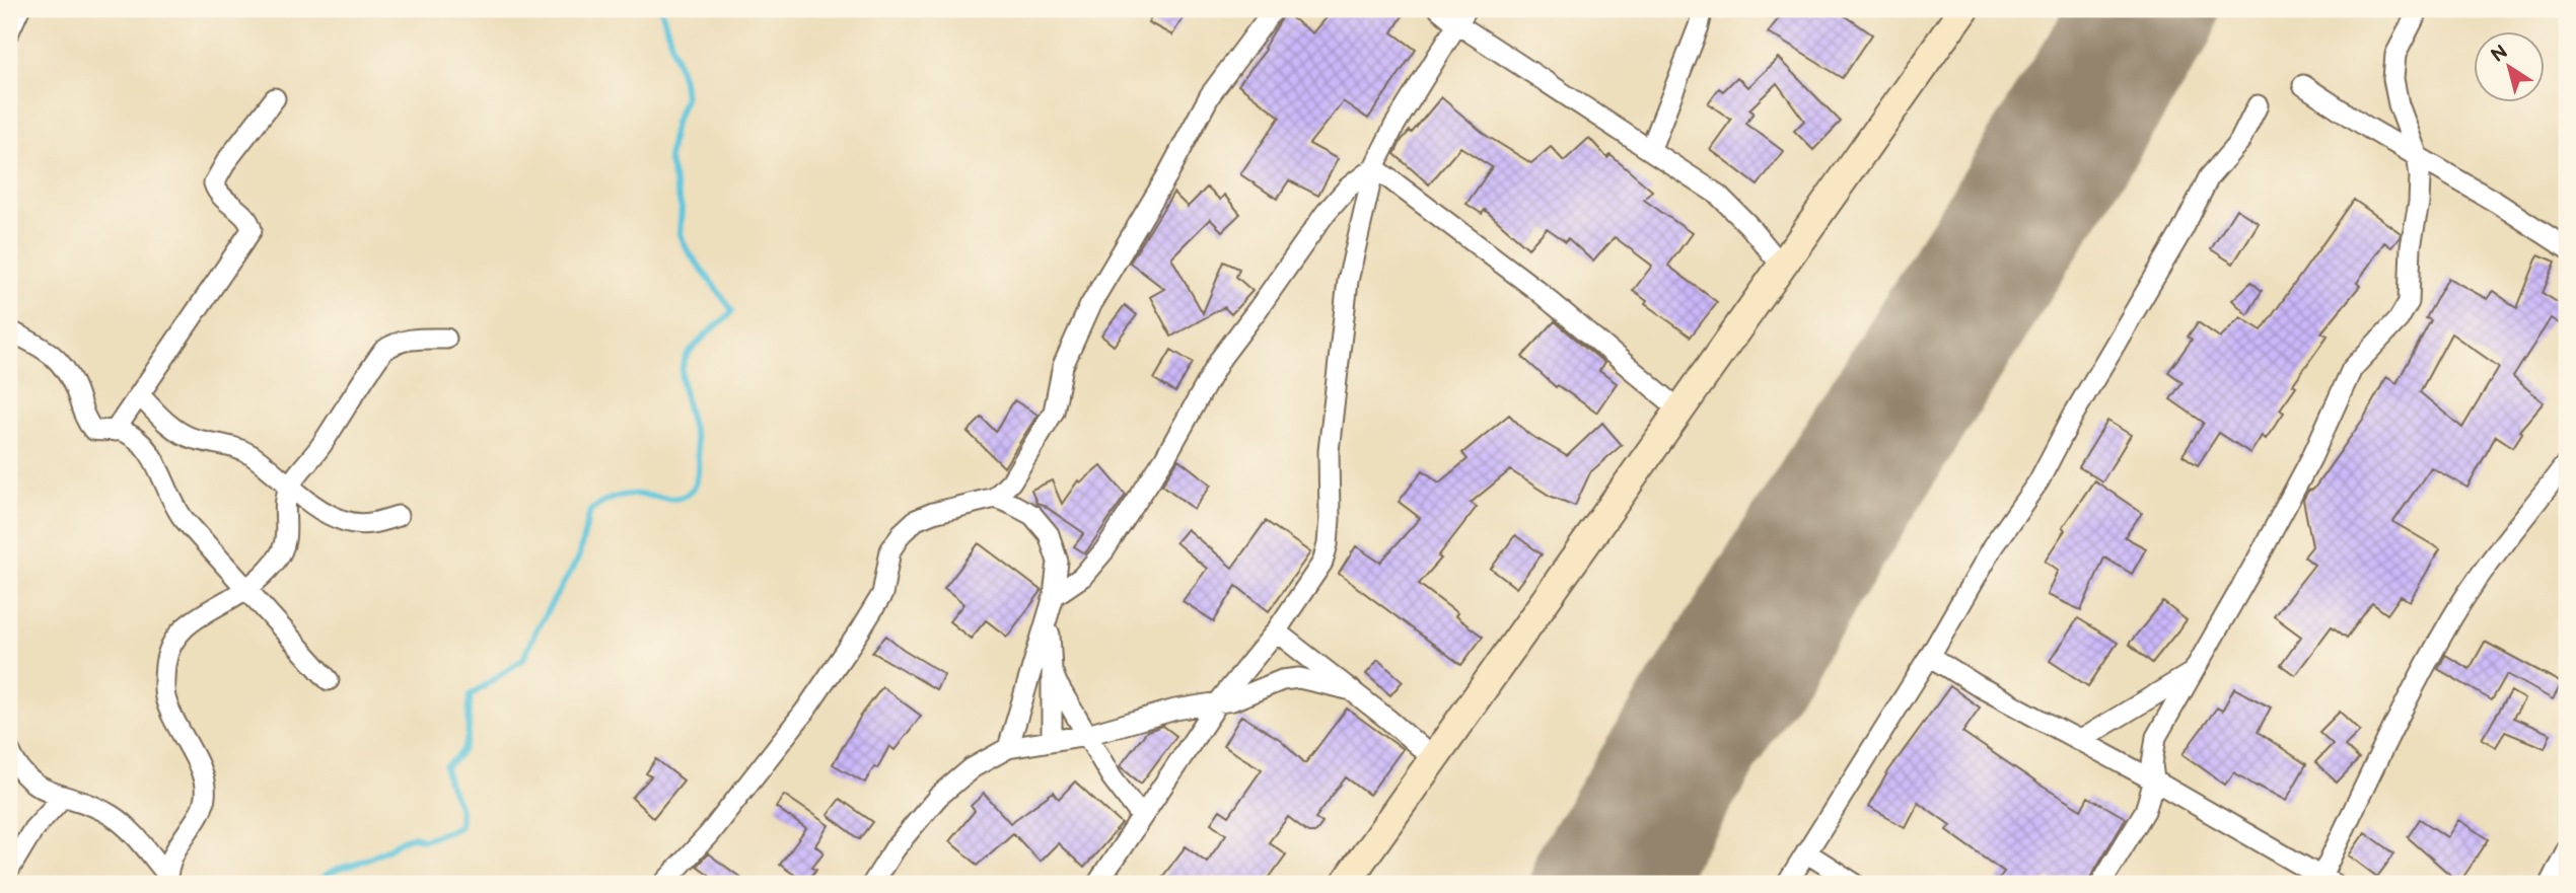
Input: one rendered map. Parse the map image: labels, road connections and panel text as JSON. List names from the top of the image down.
{
  "north": "top left"
}
